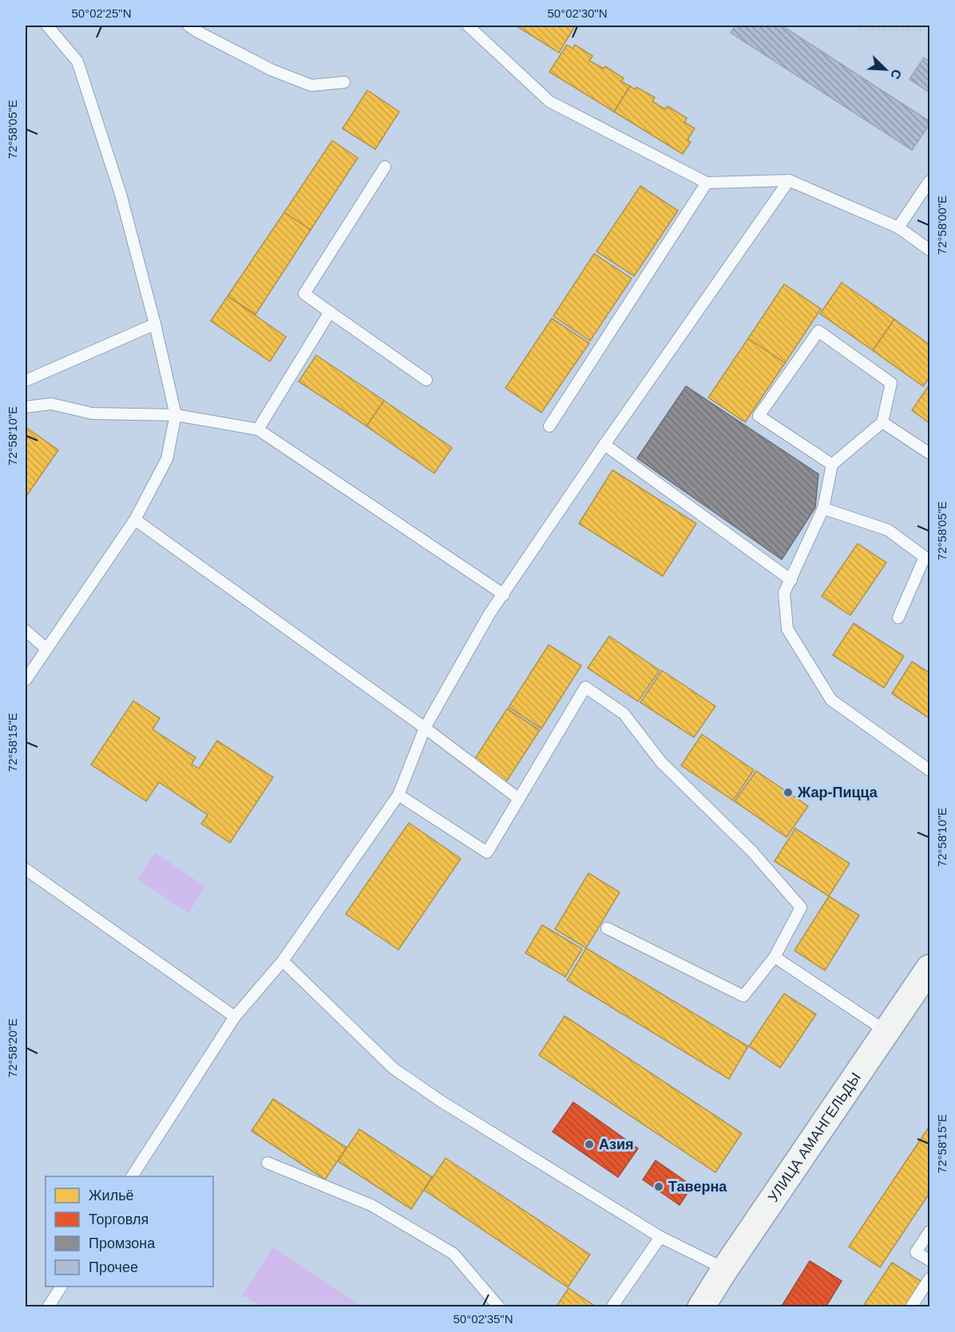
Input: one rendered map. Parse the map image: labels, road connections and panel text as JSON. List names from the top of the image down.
{
  "streets": {
    "street": ["УЛИЦА АМАНГЕЛЬДЫ"]
  },
  "places": ["Жар-Пицца", "Азия", "Таверна"],
  "legend": [
    "Жильё",
    "Торговля",
    "Промзона",
    "Прочее"
  ],
  "north": "bottom right",
  "coordinates": [
    "50°02'25\"N",
    "50°02'30\"N",
    "72°58'05\"E",
    "72°58'00\"E",
    "72°58'10\"E",
    "72°58'15\"E",
    "72°58'20\"E",
    "50°02'35\"N"
  ]
}
